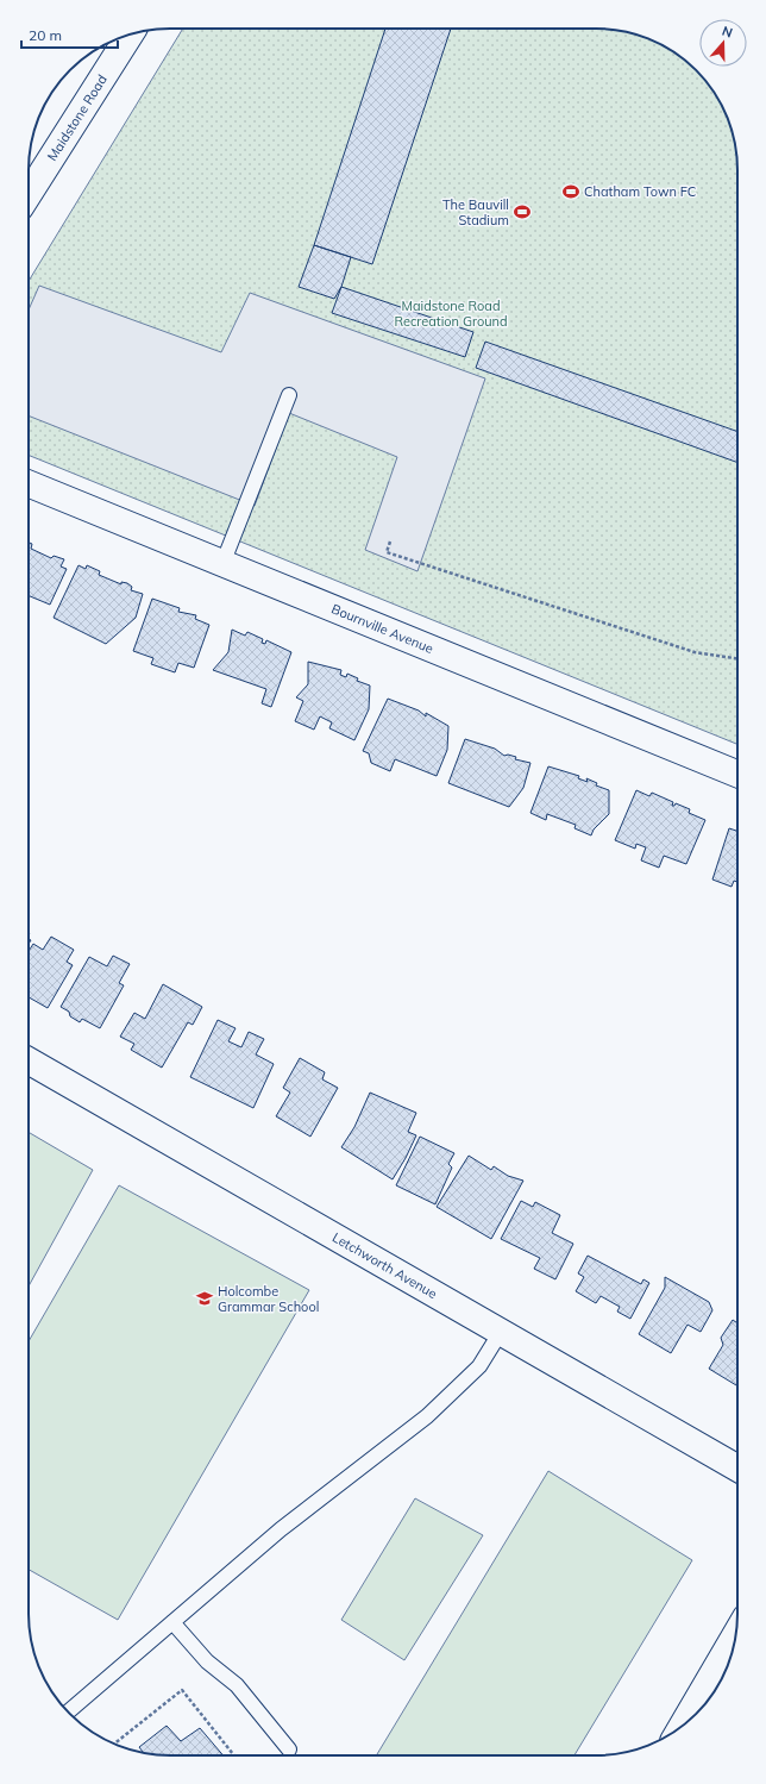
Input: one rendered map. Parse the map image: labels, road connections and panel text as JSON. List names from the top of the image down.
{
  "streets": {
    "street": ["Maidstone Road", "Bournville Avenue", "Letchworth Avenue"]
  },
  "parks": ["Maidstone Road Recreation Ground"],
  "places": {
    "sports": ["Chatham Town FC", "The Bauvill Stadium"],
    "school or university": ["Holcombe Grammar School"]
  },
  "scale_bar": "20 m",
  "north": "top"
}
